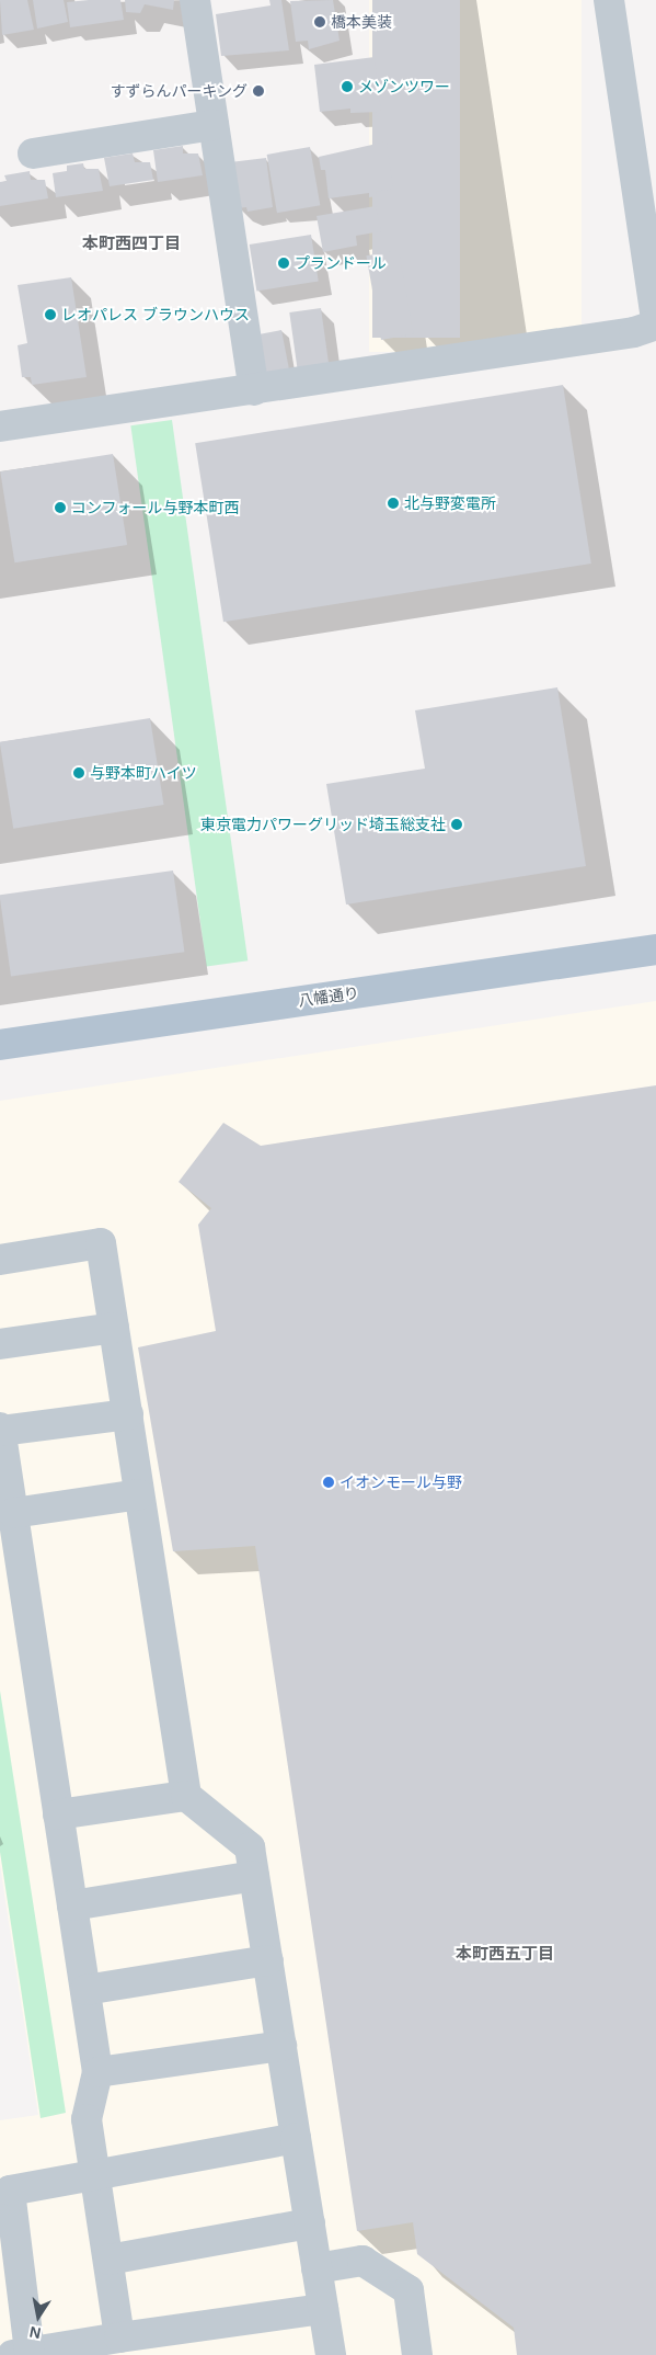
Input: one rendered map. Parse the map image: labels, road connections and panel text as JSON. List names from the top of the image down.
{
  "streets": {
    "main road": ["八幡通り"]
  },
  "districts": ["本町西四丁目", "本町西五丁目"],
  "places": [
    "橋本美装",
    "メゾンツワー",
    "すずらんパーキング",
    "プランドール",
    "レオパレス ブラウンハウス",
    "北与野変電所",
    "コンフォール与野本町西",
    "与野本町ハイツ",
    "東京電力パワーグリッド埼玉総支社",
    "イオンモール与野"
  ],
  "north": "bottom"
}
